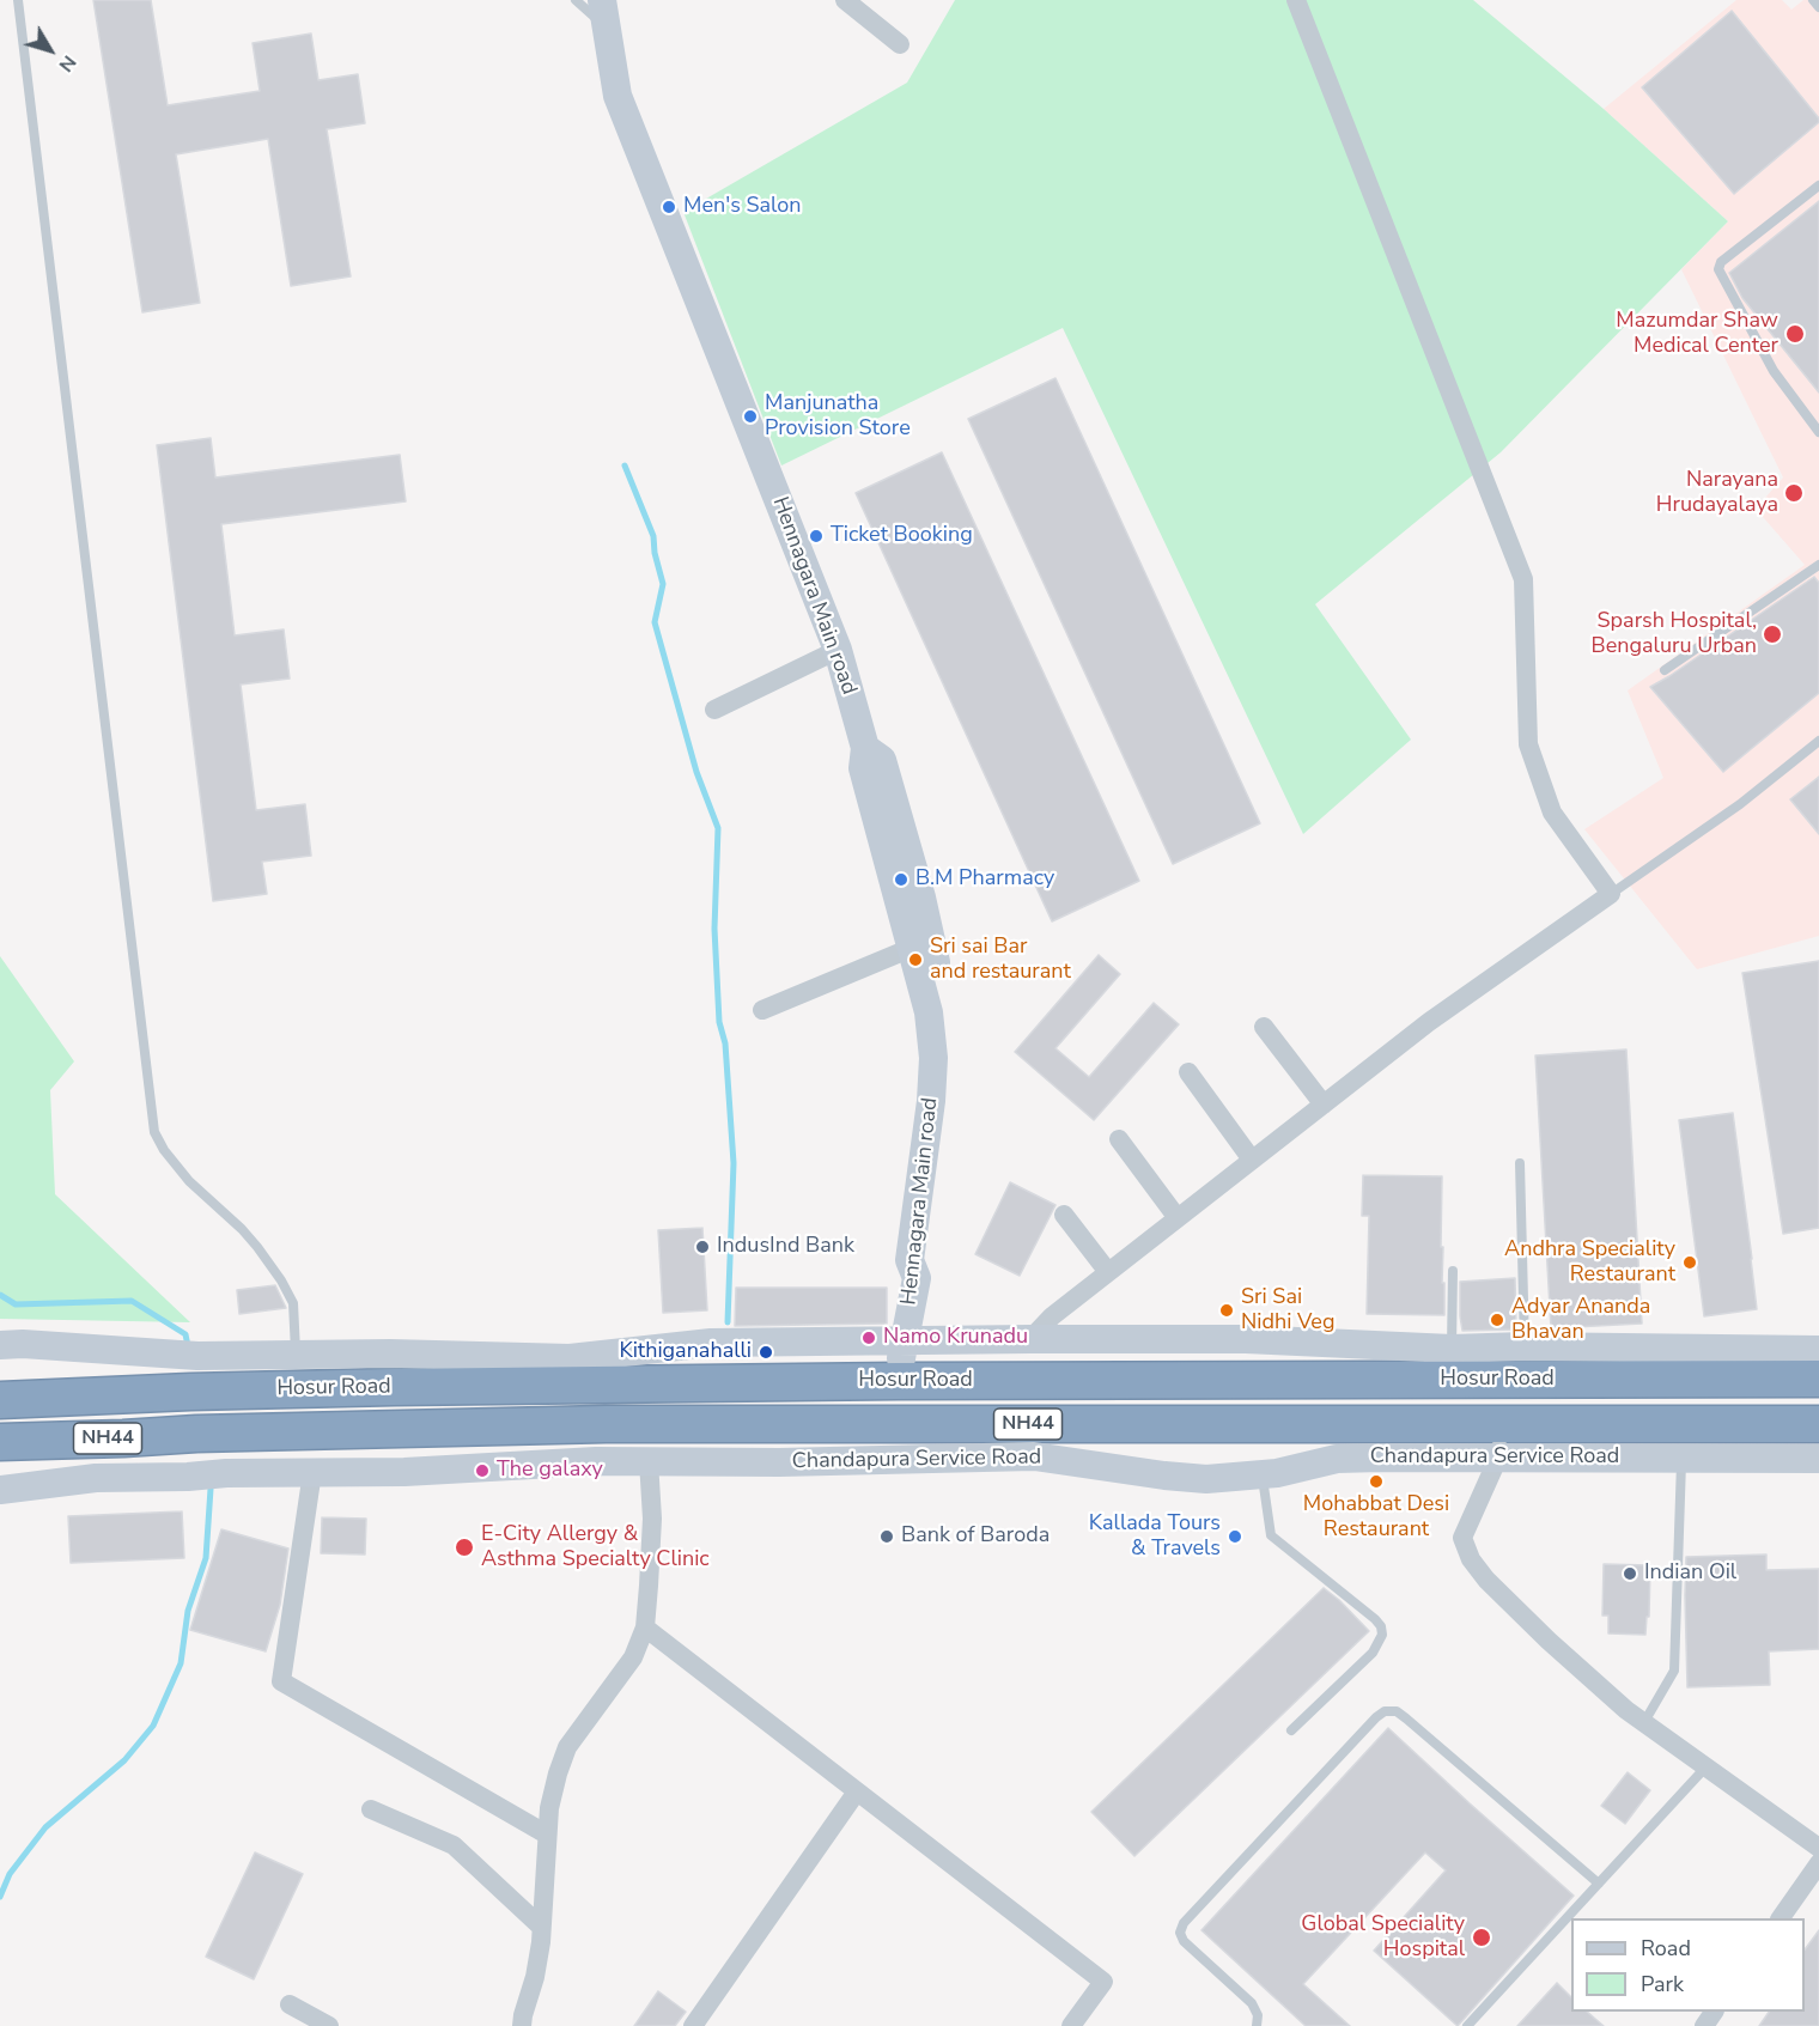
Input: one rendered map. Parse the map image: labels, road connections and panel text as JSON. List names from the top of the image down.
{
  "streets": {
    "highway": ["Hosur Road", "NH44"],
    "street": ["Hennagara Main road", "Chandapura Service Road"]
  },
  "crossings": [
    ["Hennagara Main road", "Hosur Road"],
    ["Hosur Road", "Chandapura Service Road"]
  ],
  "places": [
    "Men's Salon",
    "Mazumdar Shaw Medical Center",
    "Manjunatha Provision Store",
    "Narayana Hrudayalaya",
    "Ticket Booking",
    "Sparsh Hospital, Bengaluru Urban",
    "B.M Pharmacy",
    "Sri sai Bar and restaurant",
    "IndusInd Bank",
    "Andhra Speciality Restaurant",
    "Sri Sai Nidhi Veg",
    "Adyar Ananda Bhavan",
    "Namo Krunadu",
    "Kithiganahalli",
    "The galaxy",
    "Mohabbat Desi Restaurant",
    "Bank of Baroda",
    "Kallada Tours & Travels",
    "E-City Allergy & Asthma Specialty Clinic",
    "Indian Oil",
    "Global Speciality Hospital"
  ],
  "legend": ["Road", "Park"],
  "north": "bottom right"
}
